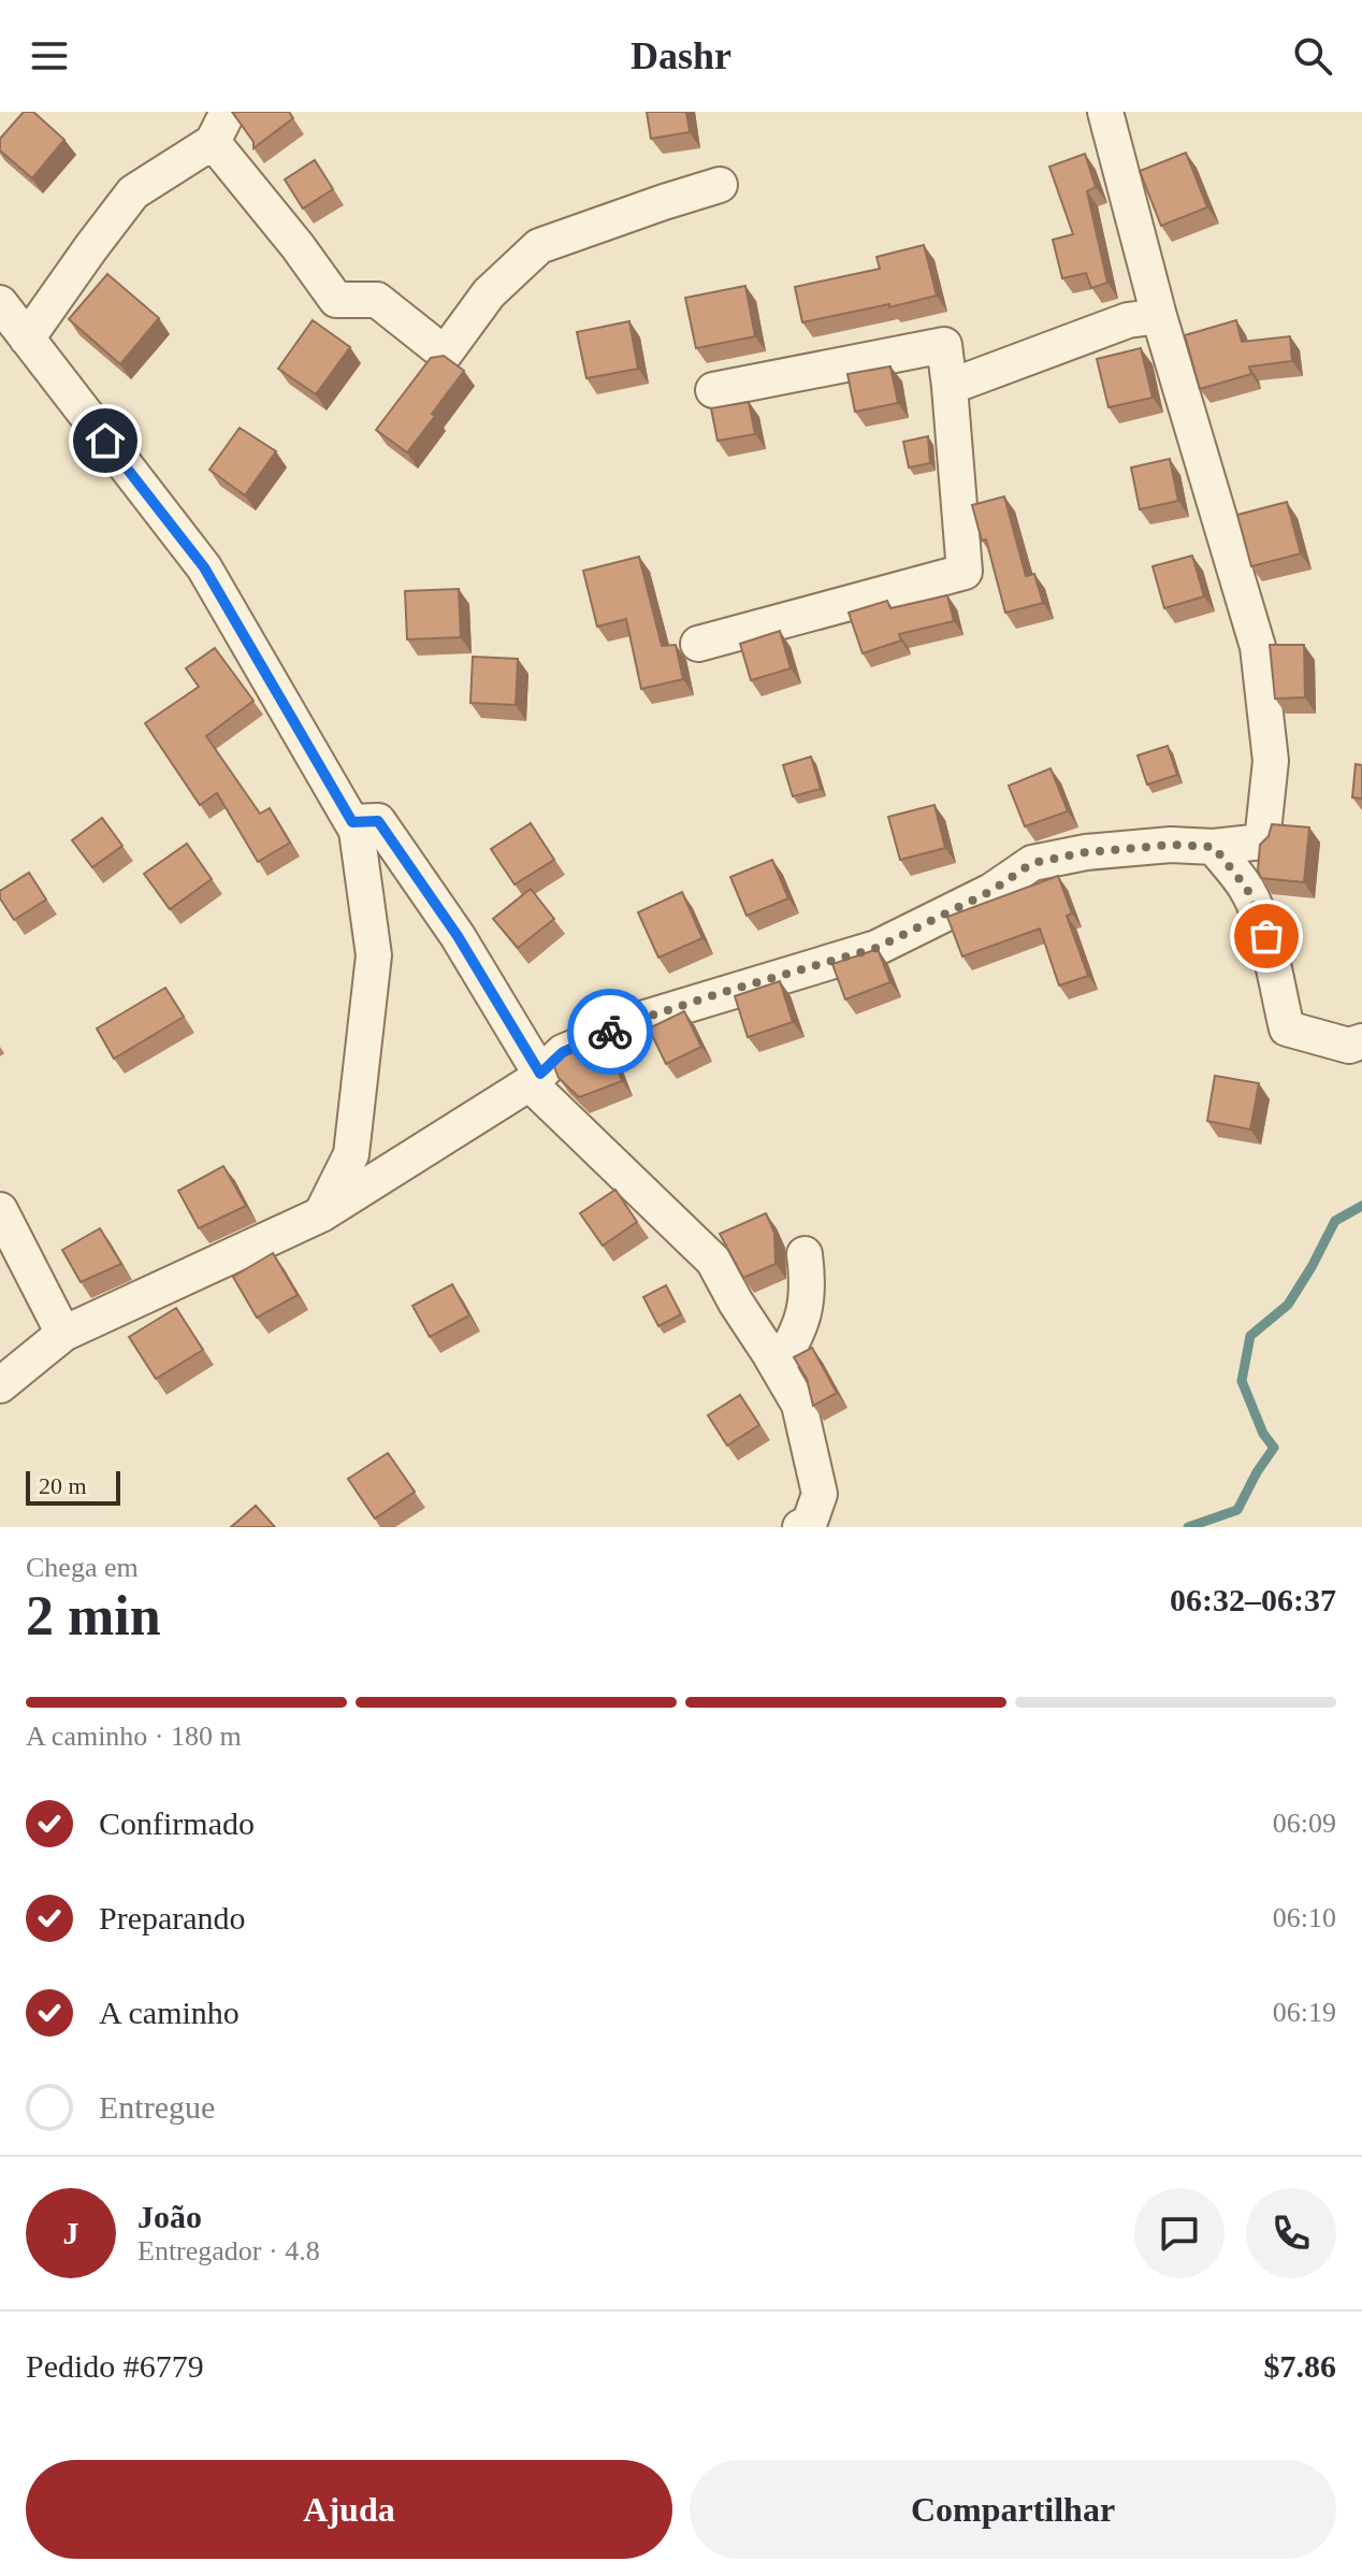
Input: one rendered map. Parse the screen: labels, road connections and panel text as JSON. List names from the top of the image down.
{
  "scale_bar": "20 m",
  "page": {
    "header": "Dashr",
    "scale": "20 m",
    "heading": ["2 min", "Chega em", "06:32–06:37"],
    "panel": [
      "João",
      "Entregador · 4.8",
      "Pedido #6779",
      "$7.86"
    ],
    "bar": "A caminho · 180 m",
    "list": [
      ["Confirmado", "06:09"],
      ["Preparando", "06:10"],
      ["A caminho", "06:19"],
      "Entregue"
    ],
    "round": "J",
    "buttons": ["Ajuda", "Compartilhar"]
  }
}
